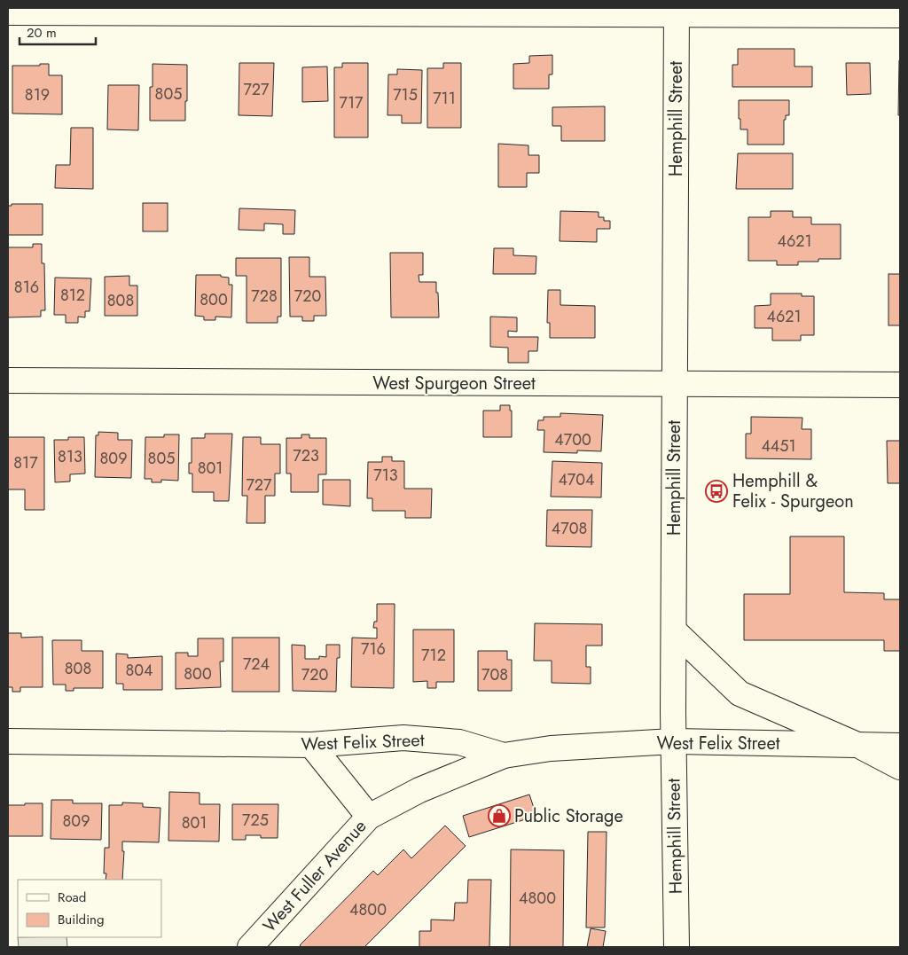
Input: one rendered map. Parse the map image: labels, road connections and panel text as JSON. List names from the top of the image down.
{
  "streets": {
    "street": [
      "Hemphill Street",
      "West Spurgeon Street",
      "West Felix Street",
      "West Fuller Avenue"
    ]
  },
  "crossings": [
    ["Hemphill Street", "West Spurgeon Street"],
    ["Hemphill Street", "West Felix Street"],
    ["West Felix Street", "West Fuller Avenue"]
  ],
  "places": {
    "bus stop": ["Hemphill & Felix - Spurgeon"],
    "shop": ["Public Storage"]
  },
  "house_numbers": [
    "727",
    "805",
    "819",
    "715",
    "711",
    "717",
    "4621",
    "816",
    "812",
    "728",
    "720",
    "800",
    "808",
    "4621",
    "4700",
    "4451",
    "723",
    "813",
    "809",
    "805",
    "817",
    "801",
    "713",
    "4704",
    "727",
    "4708",
    "716",
    "712",
    "724",
    "808",
    "804",
    "800",
    "720",
    "708",
    "725",
    "809",
    "801",
    "4800",
    "4800"
  ],
  "legend": ["Road", "Building"],
  "scale_bar": "20 m"
}
